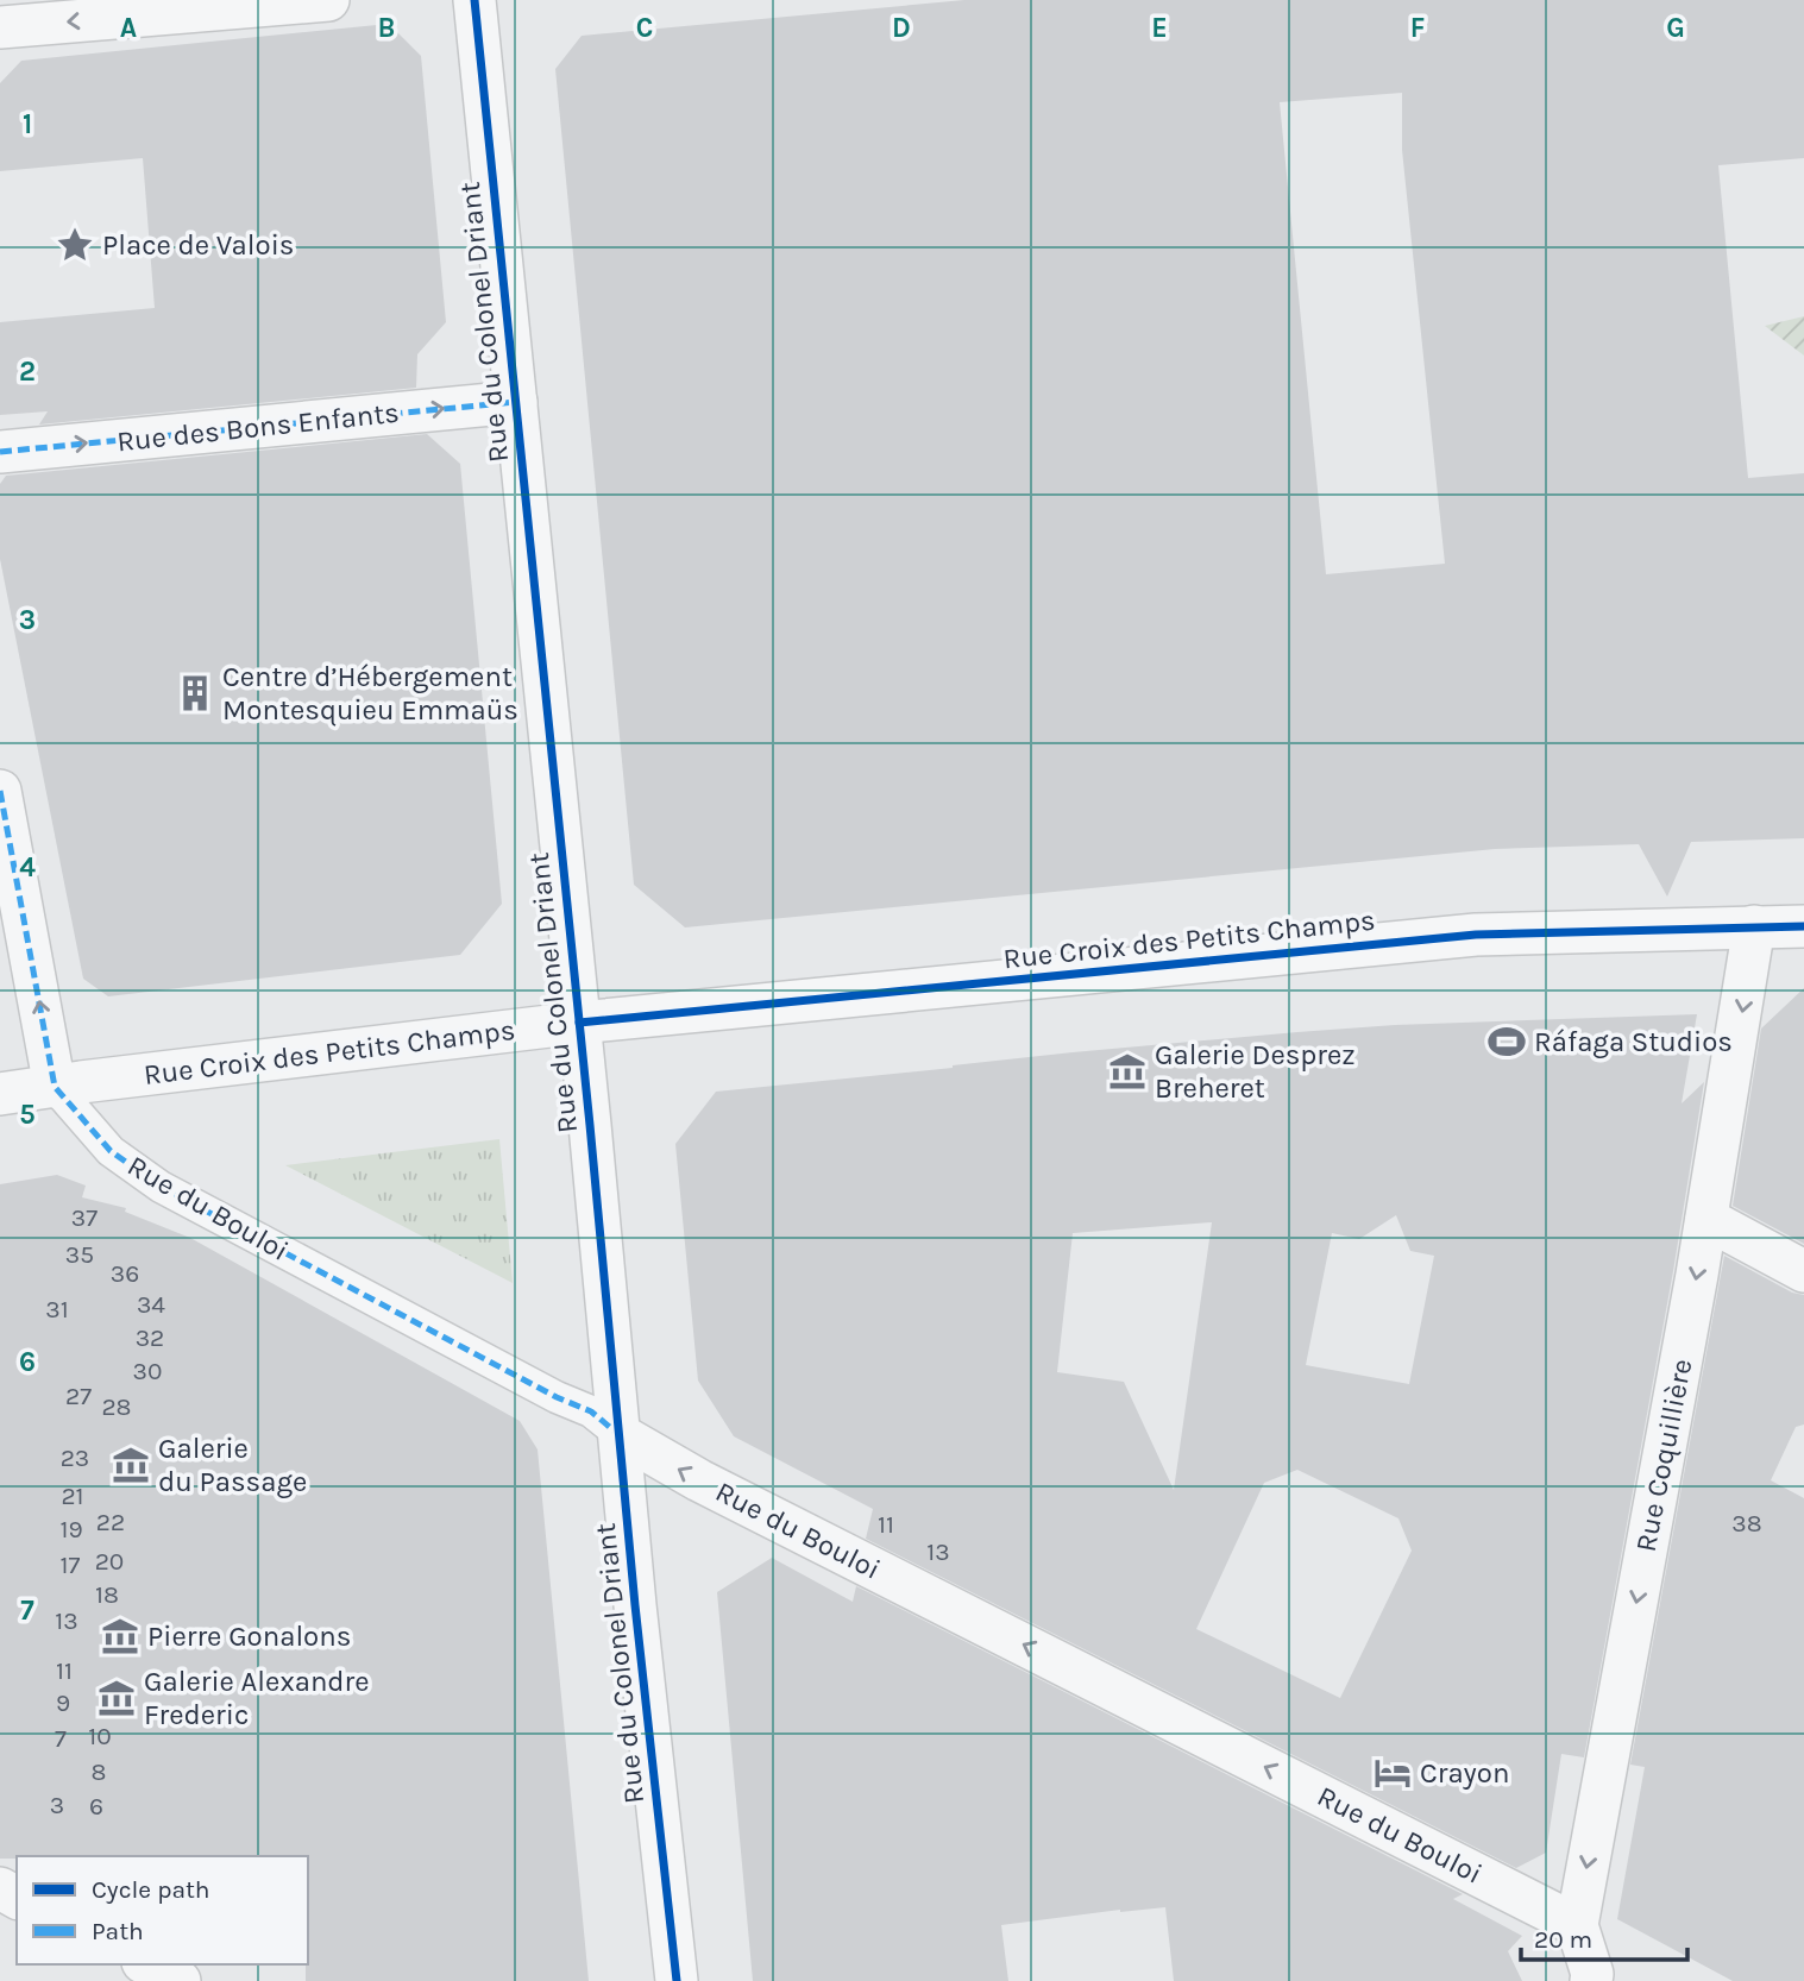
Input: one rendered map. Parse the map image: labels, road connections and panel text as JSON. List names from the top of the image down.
{
  "streets": {
    "street": [
      "Rue du Colonel Driant",
      "Rue des Bons Enfants",
      "Rue Croix des Petits Champs",
      "Rue du Bouloi",
      "Rue Coquillière"
    ]
  },
  "crossings": [
    ["Rue du Colonel Driant", "Rue des Bons Enfants"],
    ["Rue du Colonel Driant", "Rue Croix des Petits Champs"],
    ["Rue du Colonel Driant", "Rue du Bouloi"],
    ["Rue Croix des Petits Champs", "Rue du Bouloi"],
    ["Rue Croix des Petits Champs", "Rue Coquillière"],
    ["Rue du Bouloi", "Rue Coquillière"]
  ],
  "one_way": ["Rue des Bons Enfants", "Rue du Bouloi", "Rue Coquillière"],
  "places": {
    "place": ["Place de Valois"],
    "building": ["Centre d’Hébergement Montesquieu Emmaüs"],
    "sports": ["Ráfaga Studios"],
    "museum": [
      "Galerie Desprez Breheret",
      "Galerie du Passage",
      "Pierre Gonalons",
      "Galerie Alexandre Frederic"
    ],
    "hotel": ["Crayon"]
  },
  "house_numbers": [
    "37",
    "35",
    "36",
    "34",
    "31",
    "32",
    "30",
    "27",
    "28",
    "23",
    "21",
    "22",
    "38",
    "11",
    "19",
    "13",
    "20",
    "17",
    "18",
    "13",
    "11",
    "9",
    "10",
    "7",
    "8",
    "3",
    "6"
  ],
  "legend": ["Cycle path", "Path"],
  "scale_bar": "20 m",
  "grid": {
    "columns": [
      "A",
      "B",
      "C",
      "D",
      "E",
      "F",
      "G"
    ],
    "rows": [
      "1",
      "2",
      "3",
      "4",
      "5",
      "6",
      "7"
    ]
  }
}
